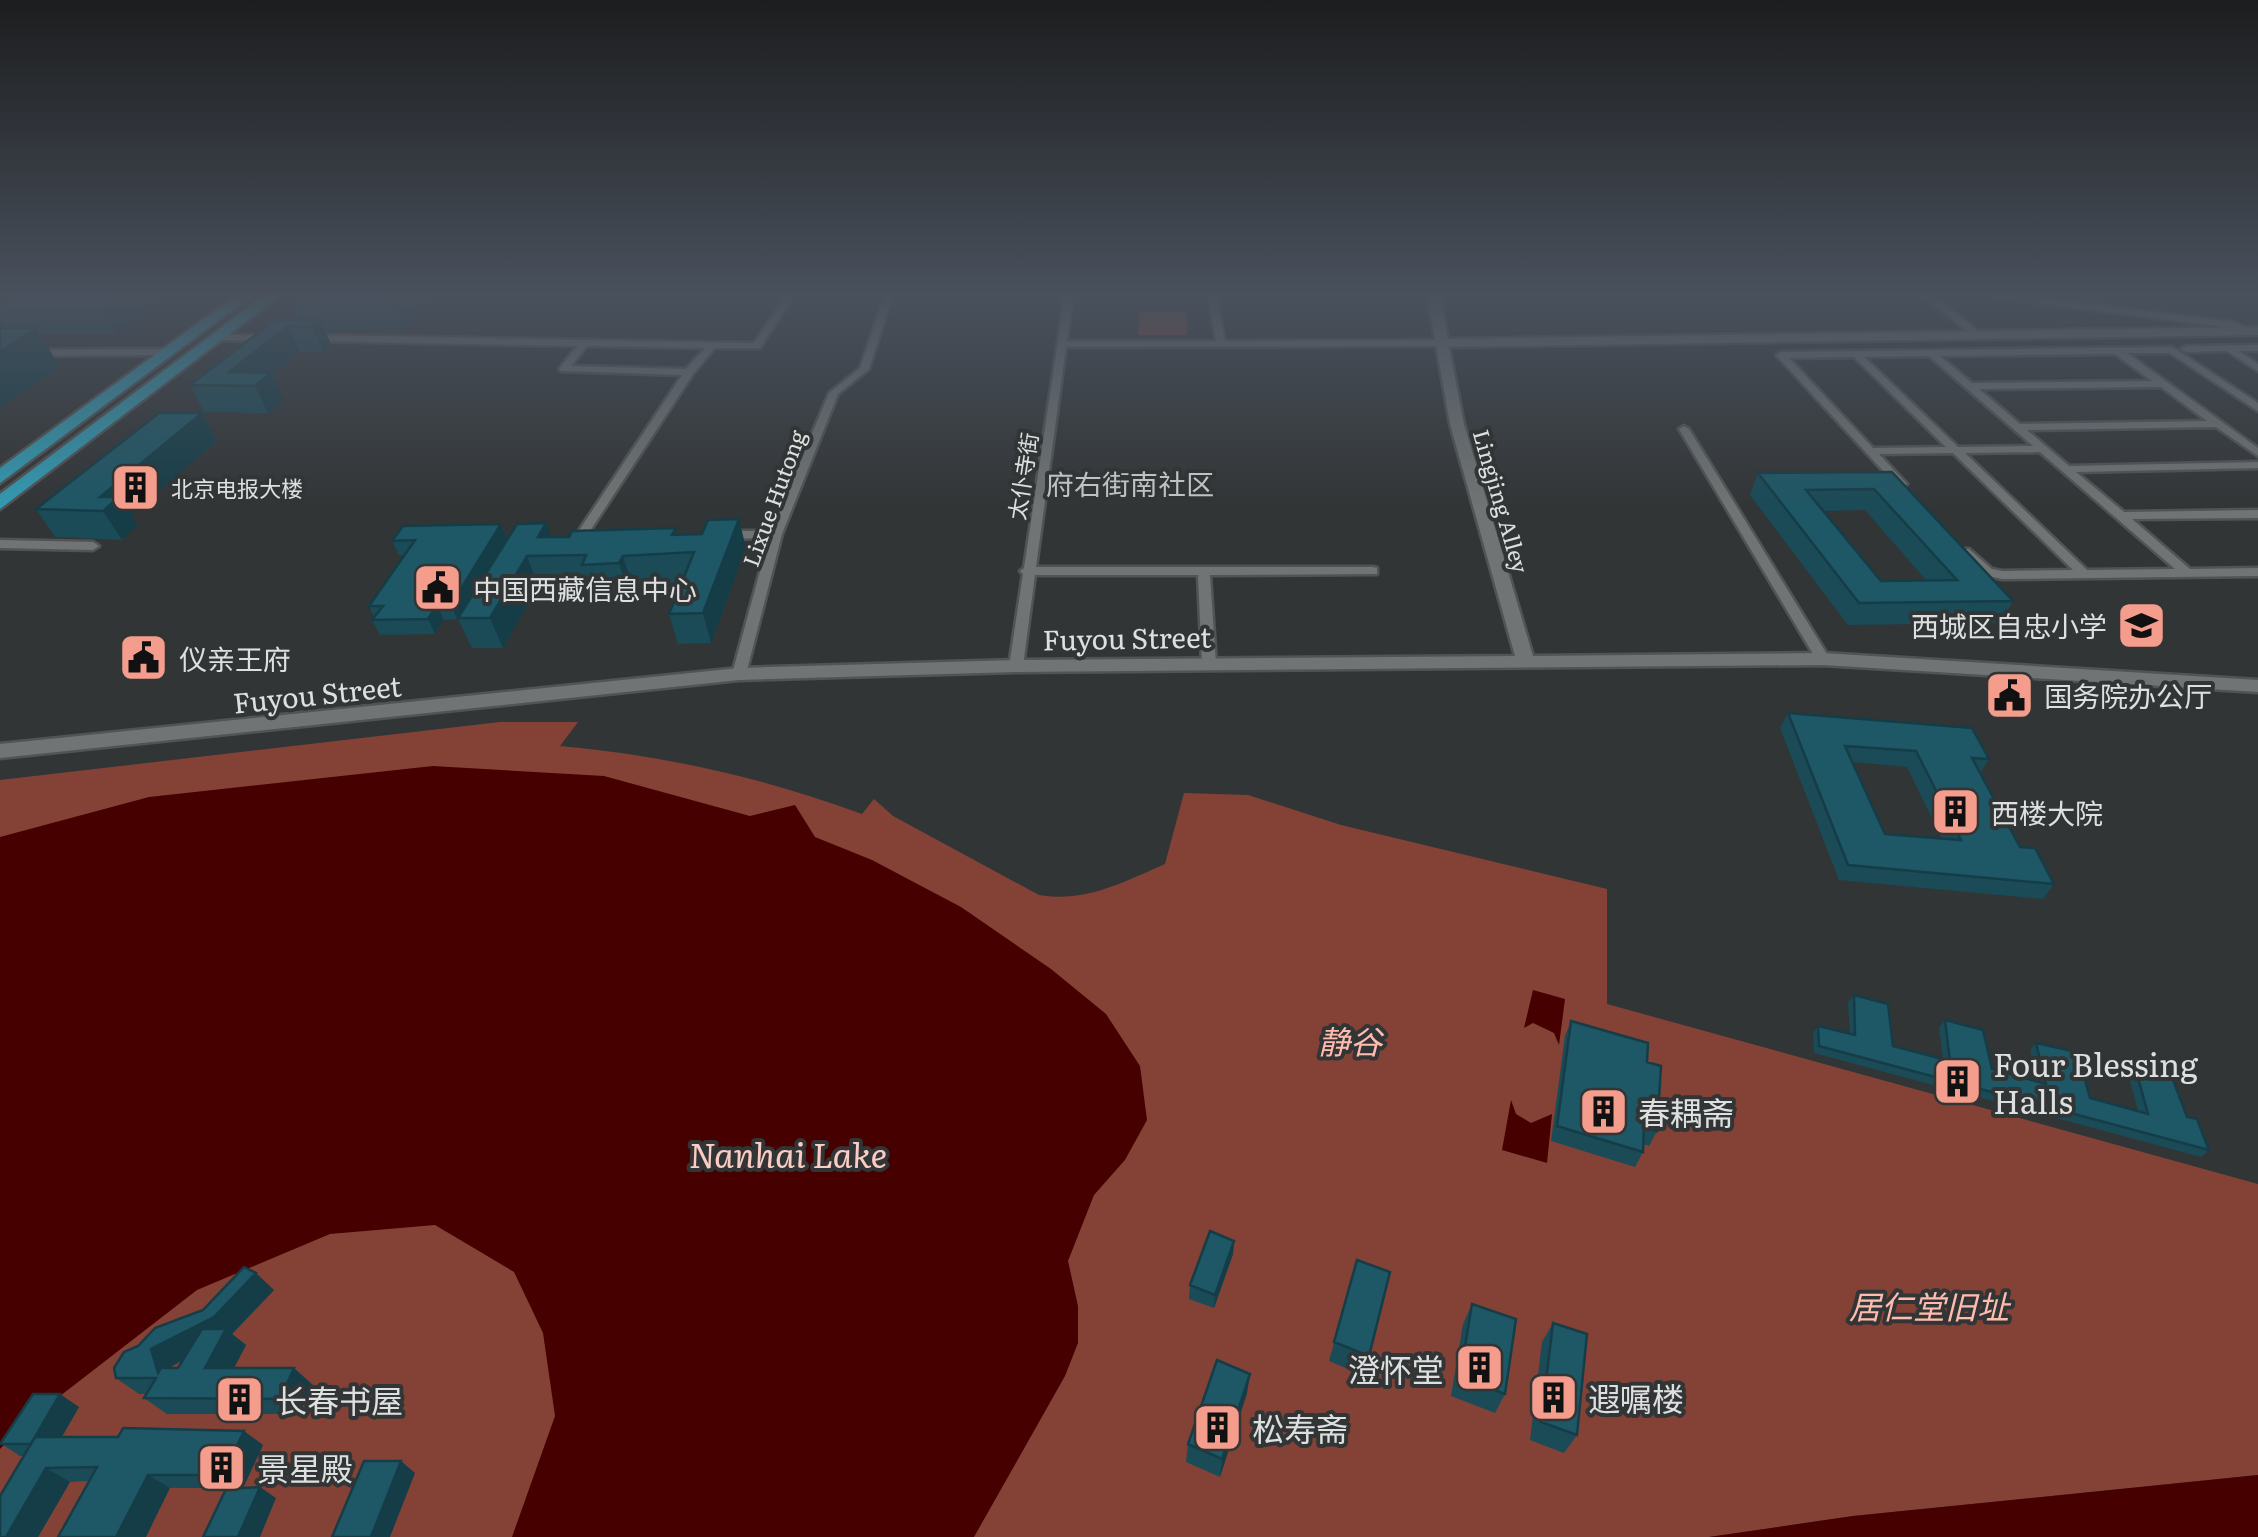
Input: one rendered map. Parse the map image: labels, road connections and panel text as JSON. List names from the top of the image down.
{
  "streets": {
    "main road": ["Lingjing Alley", "Fuyou Street"],
    "street": ["太仆寺街", "Lixue Hutong"]
  },
  "crossings": [
    ["太仆寺街", "Fuyou Street"],
    ["Lixue Hutong", "Fuyou Street"],
    ["Lingjing Alley", "Fuyou Street"]
  ],
  "districts": ["府右街南社区"],
  "water": ["Nanhai Lake"],
  "parks": ["静谷", "居仁堂旧址"],
  "places": {
    "building": [
      "北京电报大楼",
      "西楼大院",
      "Four Blessing Halls",
      "春耦斋",
      "澄怀堂",
      "遐嘱楼",
      "长春书屋",
      "松寿斋",
      "景星殿"
    ],
    "public building": ["中国西藏信息中心", "仪亲王府", "国务院办公厅"],
    "school or university": ["西城区自忠小学"]
  }
}
